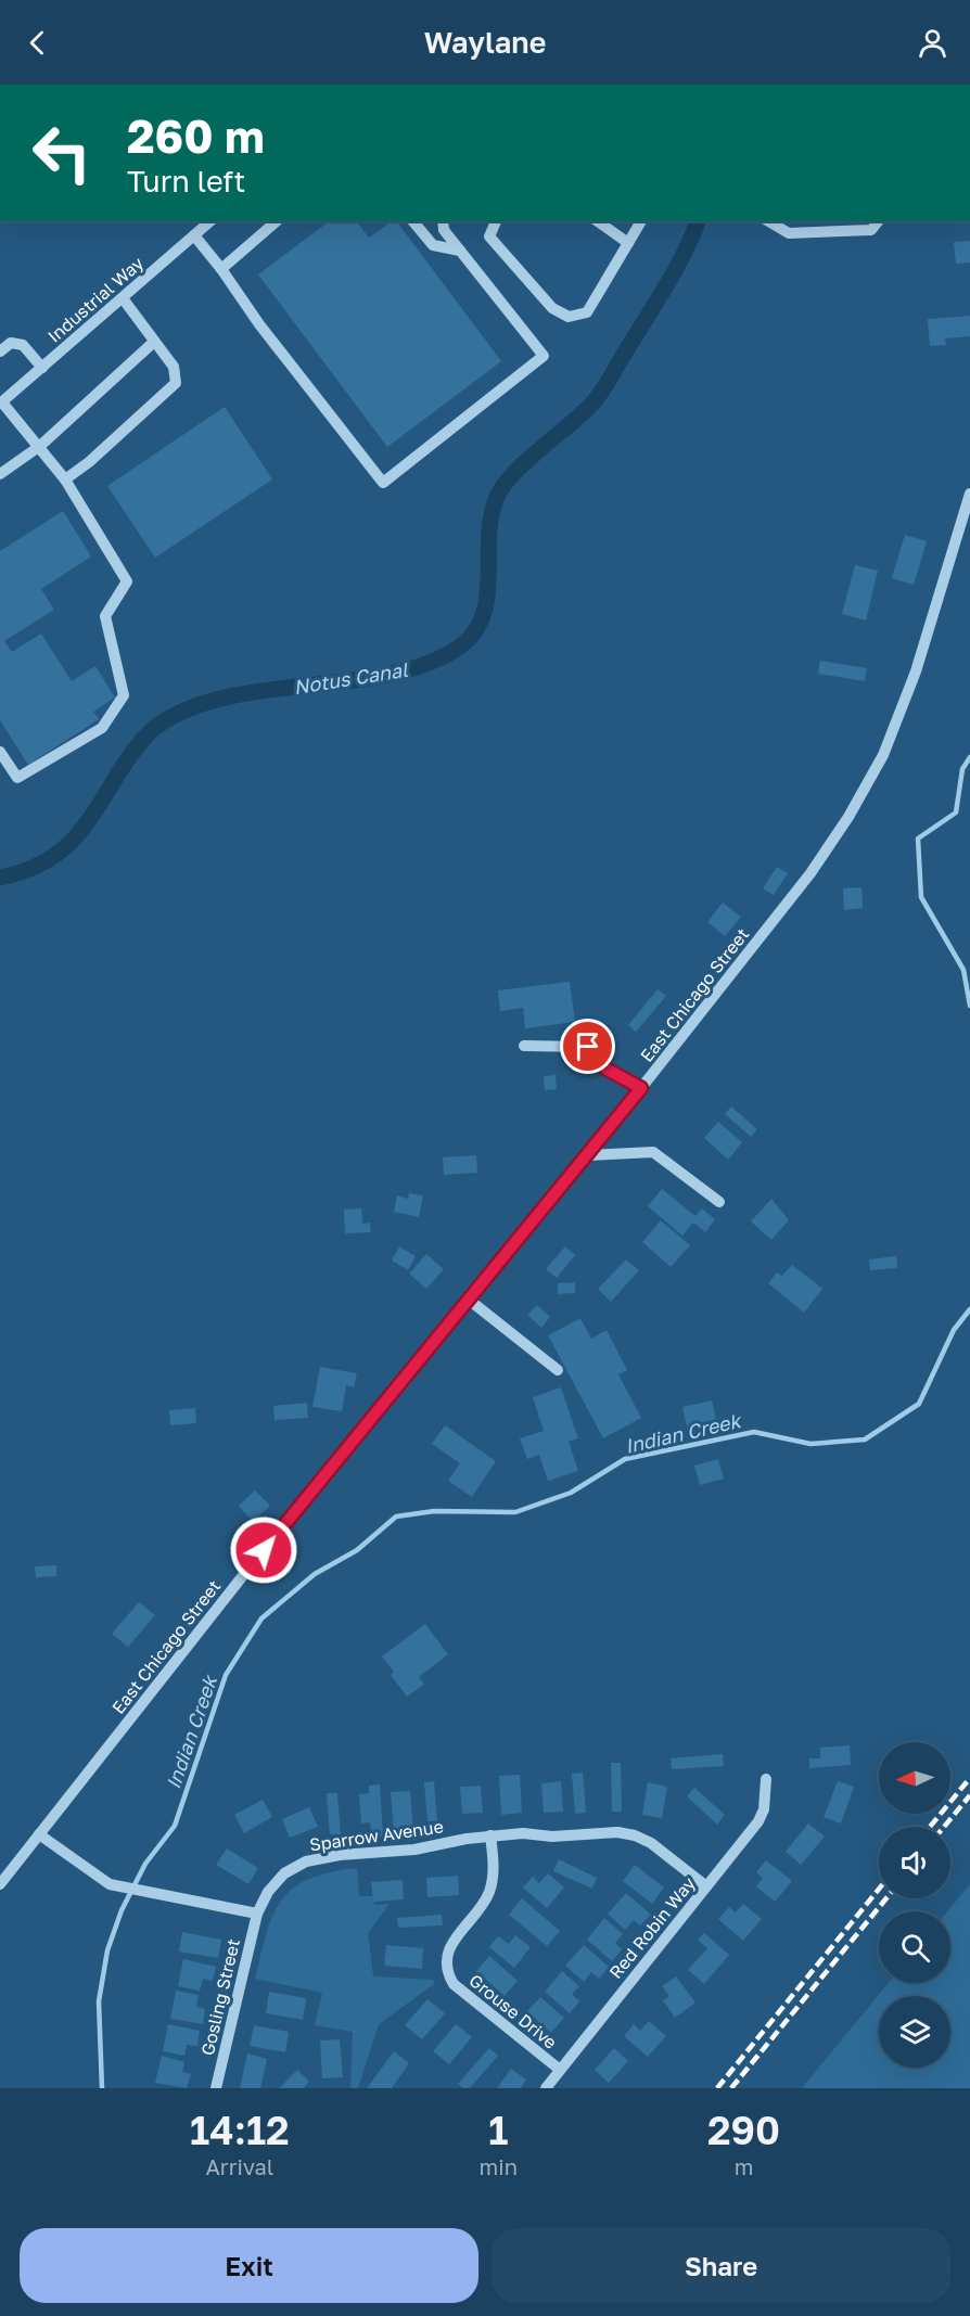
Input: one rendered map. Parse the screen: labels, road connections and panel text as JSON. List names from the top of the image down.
{
  "streets": {
    "street": [
      "Industrial Way",
      "East Chicago Street",
      "Sparrow Avenue",
      "Red Robin Way",
      "Gosling Street",
      "Grouse Drive"
    ]
  },
  "crossings": [
    ["Sparrow Avenue", "Red Robin Way"],
    ["Sparrow Avenue", "Gosling Street"],
    ["Sparrow Avenue", "Grouse Drive"],
    ["Red Robin Way", "Grouse Drive"]
  ],
  "water": ["Notus Canal", "Indian Creek"],
  "north": "left",
  "page": {
    "header": "Waylane",
    "turn": ["260 m", "Turn left"],
    "eta": [
      "14:12",
      "Arrival",
      "1",
      "min",
      "290",
      "m"
    ],
    "buttons": ["Exit", "Share"]
  }
}
